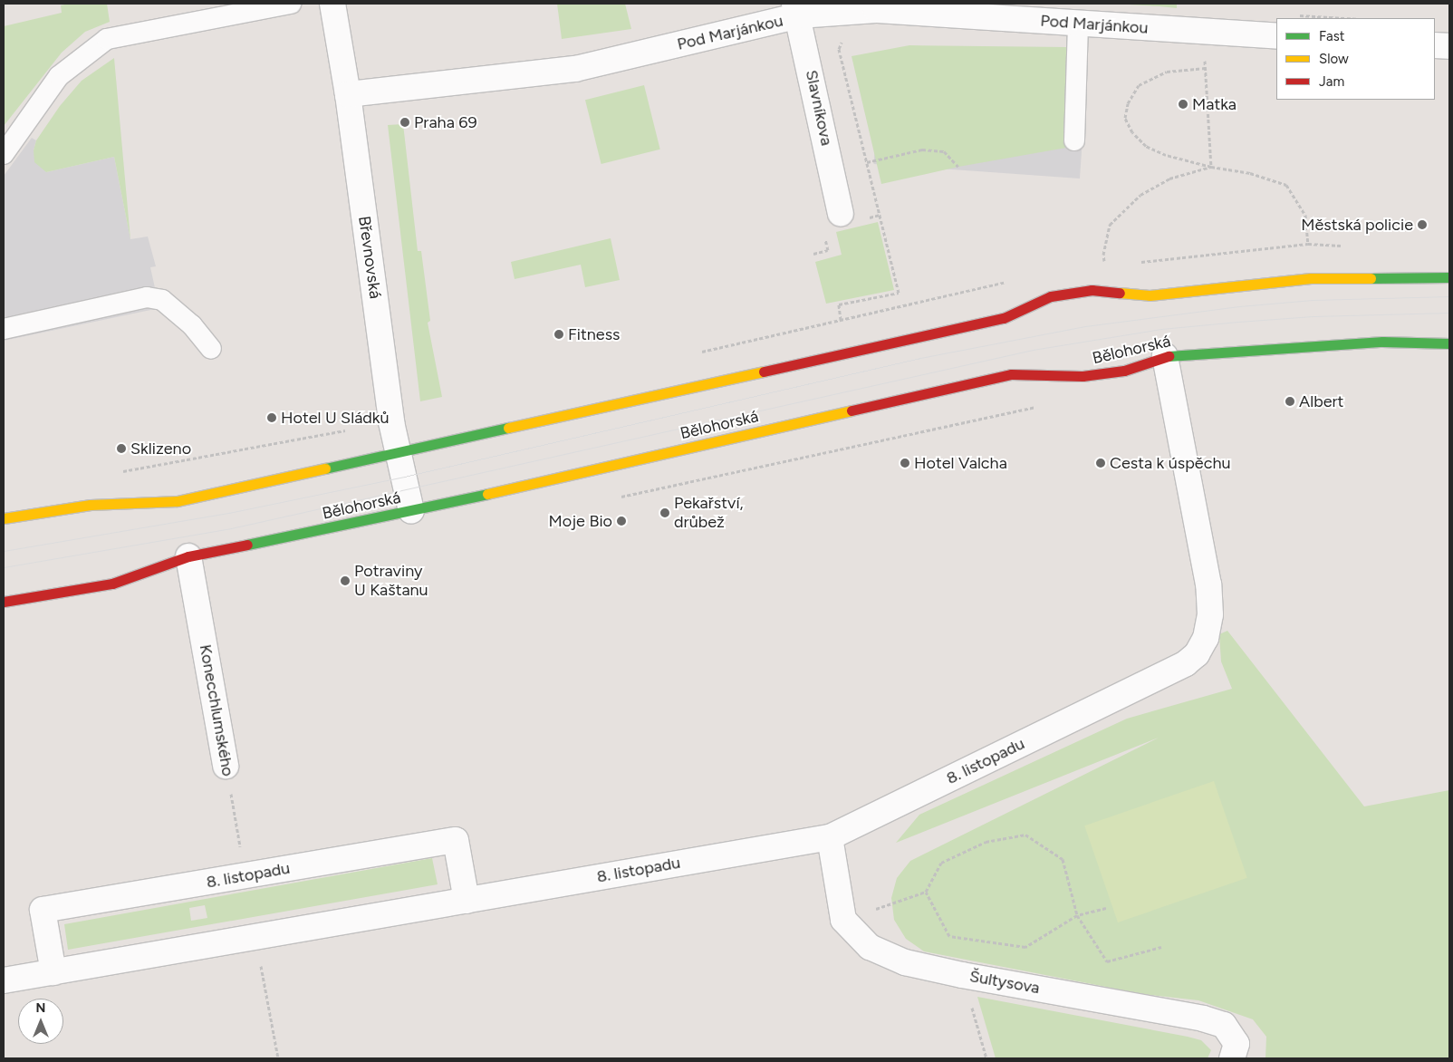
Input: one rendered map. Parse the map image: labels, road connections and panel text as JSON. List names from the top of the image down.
{
  "streets": {
    "street": [
      "Pod Marjánkou",
      "Slavníkova",
      "Břevnovská",
      "Bělohorská",
      "Konecchlumského",
      "8. listopadu",
      "Šultysova"
    ]
  },
  "crossings": [
    ["Pod Marjánkou", "Slavníkova"],
    ["Pod Marjánkou", "Břevnovská"],
    ["Břevnovská", "Bělohorská"],
    ["Bělohorská", "Konecchlumského"],
    ["Bělohorská", "8. listopadu"]
  ],
  "places": [
    "Matka",
    "Praha 69",
    "Městská policie",
    "Fitness",
    "Albert",
    "Hotel U Sládků",
    "Sklizeno",
    "Hotel Valcha",
    "Cesta k úspěchu",
    "Pekařství, drůbež",
    "Moje Bio",
    "Potraviny U Kaštanu"
  ],
  "legend": ["Fast", "Slow", "Jam"],
  "north": "top"
}
